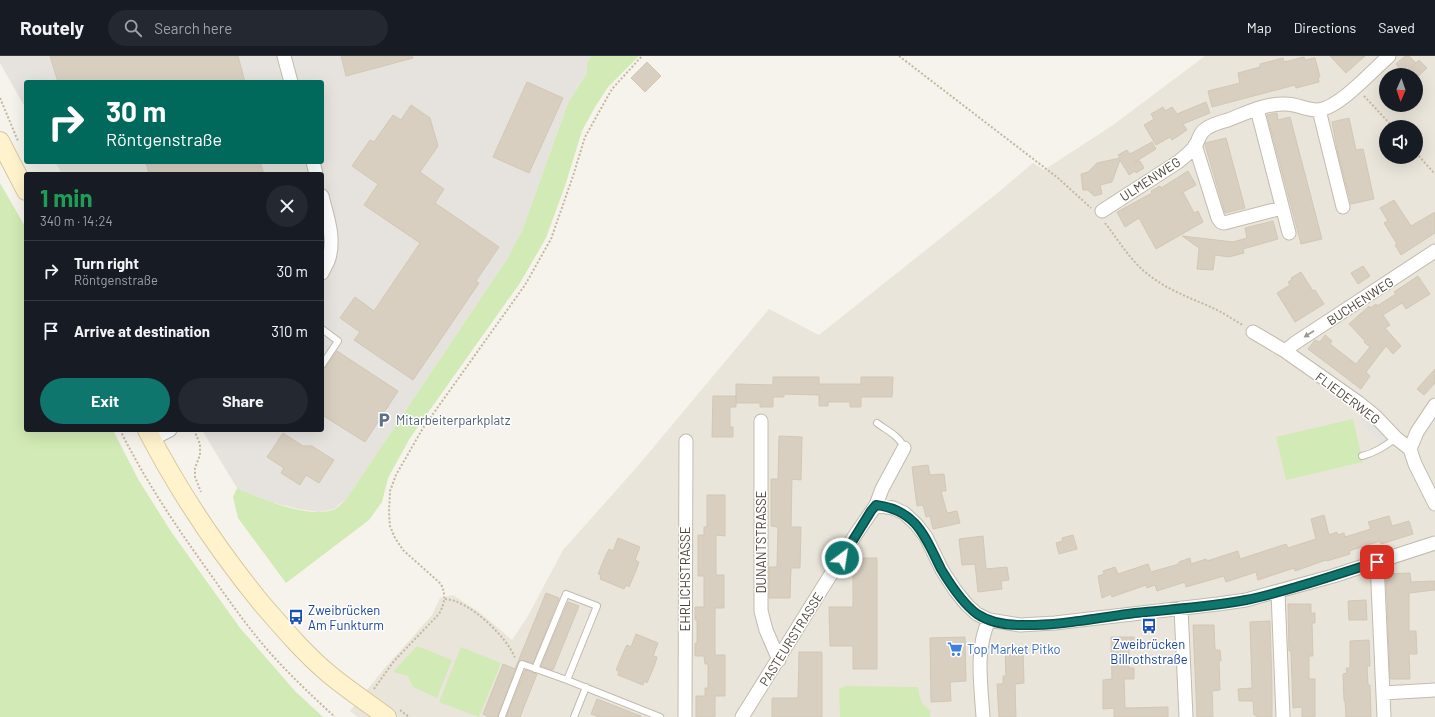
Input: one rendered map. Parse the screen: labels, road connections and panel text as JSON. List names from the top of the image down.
{
  "streets": {
    "street": [
      "ULMENWEG",
      "BUCHENWEG",
      "FLIEDERWEG",
      "DUNANTSTRASSE",
      "EHRLICHSTRASSE",
      "PASTEURSTRASSE"
    ]
  },
  "crossings": [
    ["BUCHENWEG", "FLIEDERWEG"],
    ["DUNANTSTRASSE", "PASTEURSTRASSE"]
  ],
  "one_way": ["BUCHENWEG"],
  "places": {
    "parking": ["Mitarbeiterparkplatz"],
    "bus stop": ["Zweibrücken Am Funkturm", "Zweibrücken Billrothstraße"],
    "supermarket": ["Top Market Pitko"]
  },
  "north": "bottom",
  "page": {
    "header": "Routely",
    "search": "Search here",
    "nav": ["Map", "Directions", "Saved"],
    "turn": ["30 m", "Röntgenstraße"],
    "heading": ["1 min", "340 m · 14:24"],
    "list": [
      {
        "name": "Turn right",
        "note": "Röntgenstraße",
        "value": "30 m"
      },
      {
        "name": "Arrive at destination",
        "value": "310 m"
      }
    ],
    "buttons": ["Exit", "Share"]
  }
}
